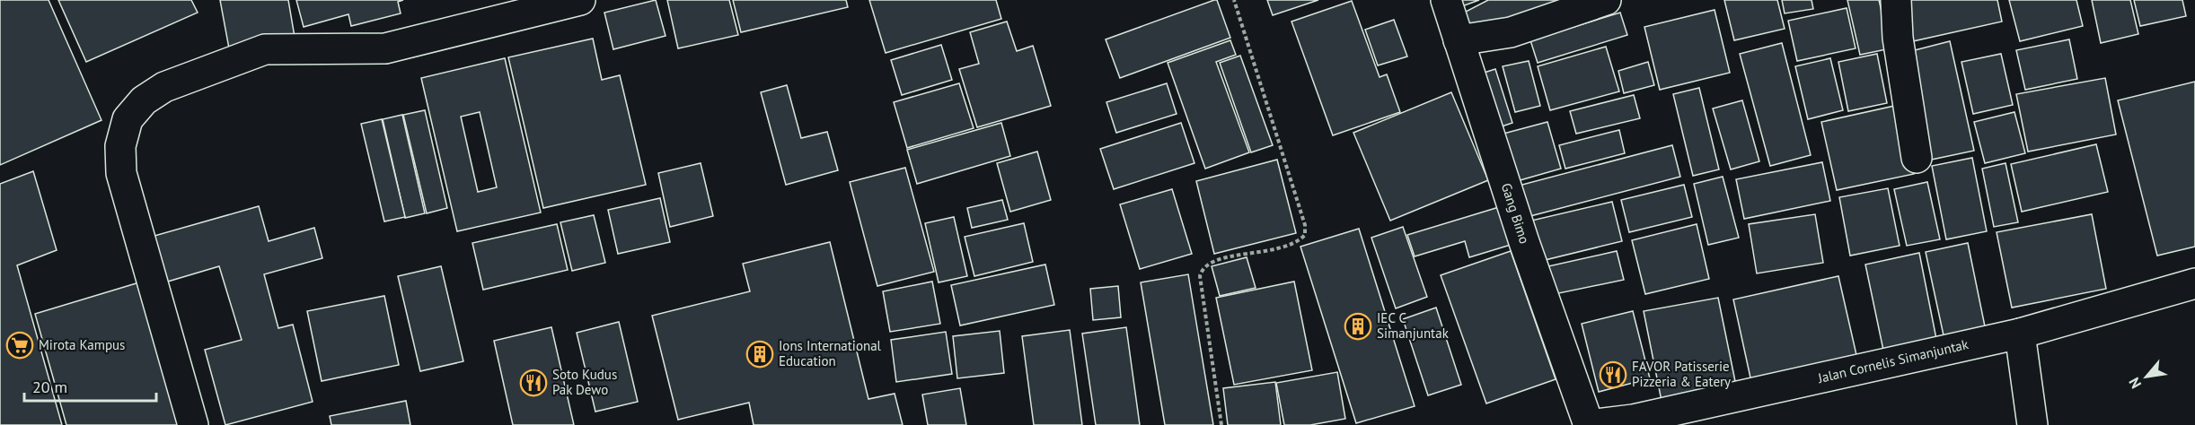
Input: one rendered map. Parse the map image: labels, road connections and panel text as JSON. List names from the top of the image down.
{
  "streets": {
    "street": ["Gang Bimo", "Jalan Cornelis Simanjuntak"]
  },
  "crossings": [
    ["Gang Bimo", "Jalan Cornelis Simanjuntak"]
  ],
  "places": {
    "building": ["IEC C Simanjuntak", "Ions International Education"],
    "supermarket": ["Mirota Kampus"],
    "restaurant": ["FAVOR Patisserie Pizzeria & Eatery", "Soto Kudus Pak Dewo"]
  },
  "scale_bar": "20 m",
  "north": "bottom left"
}
